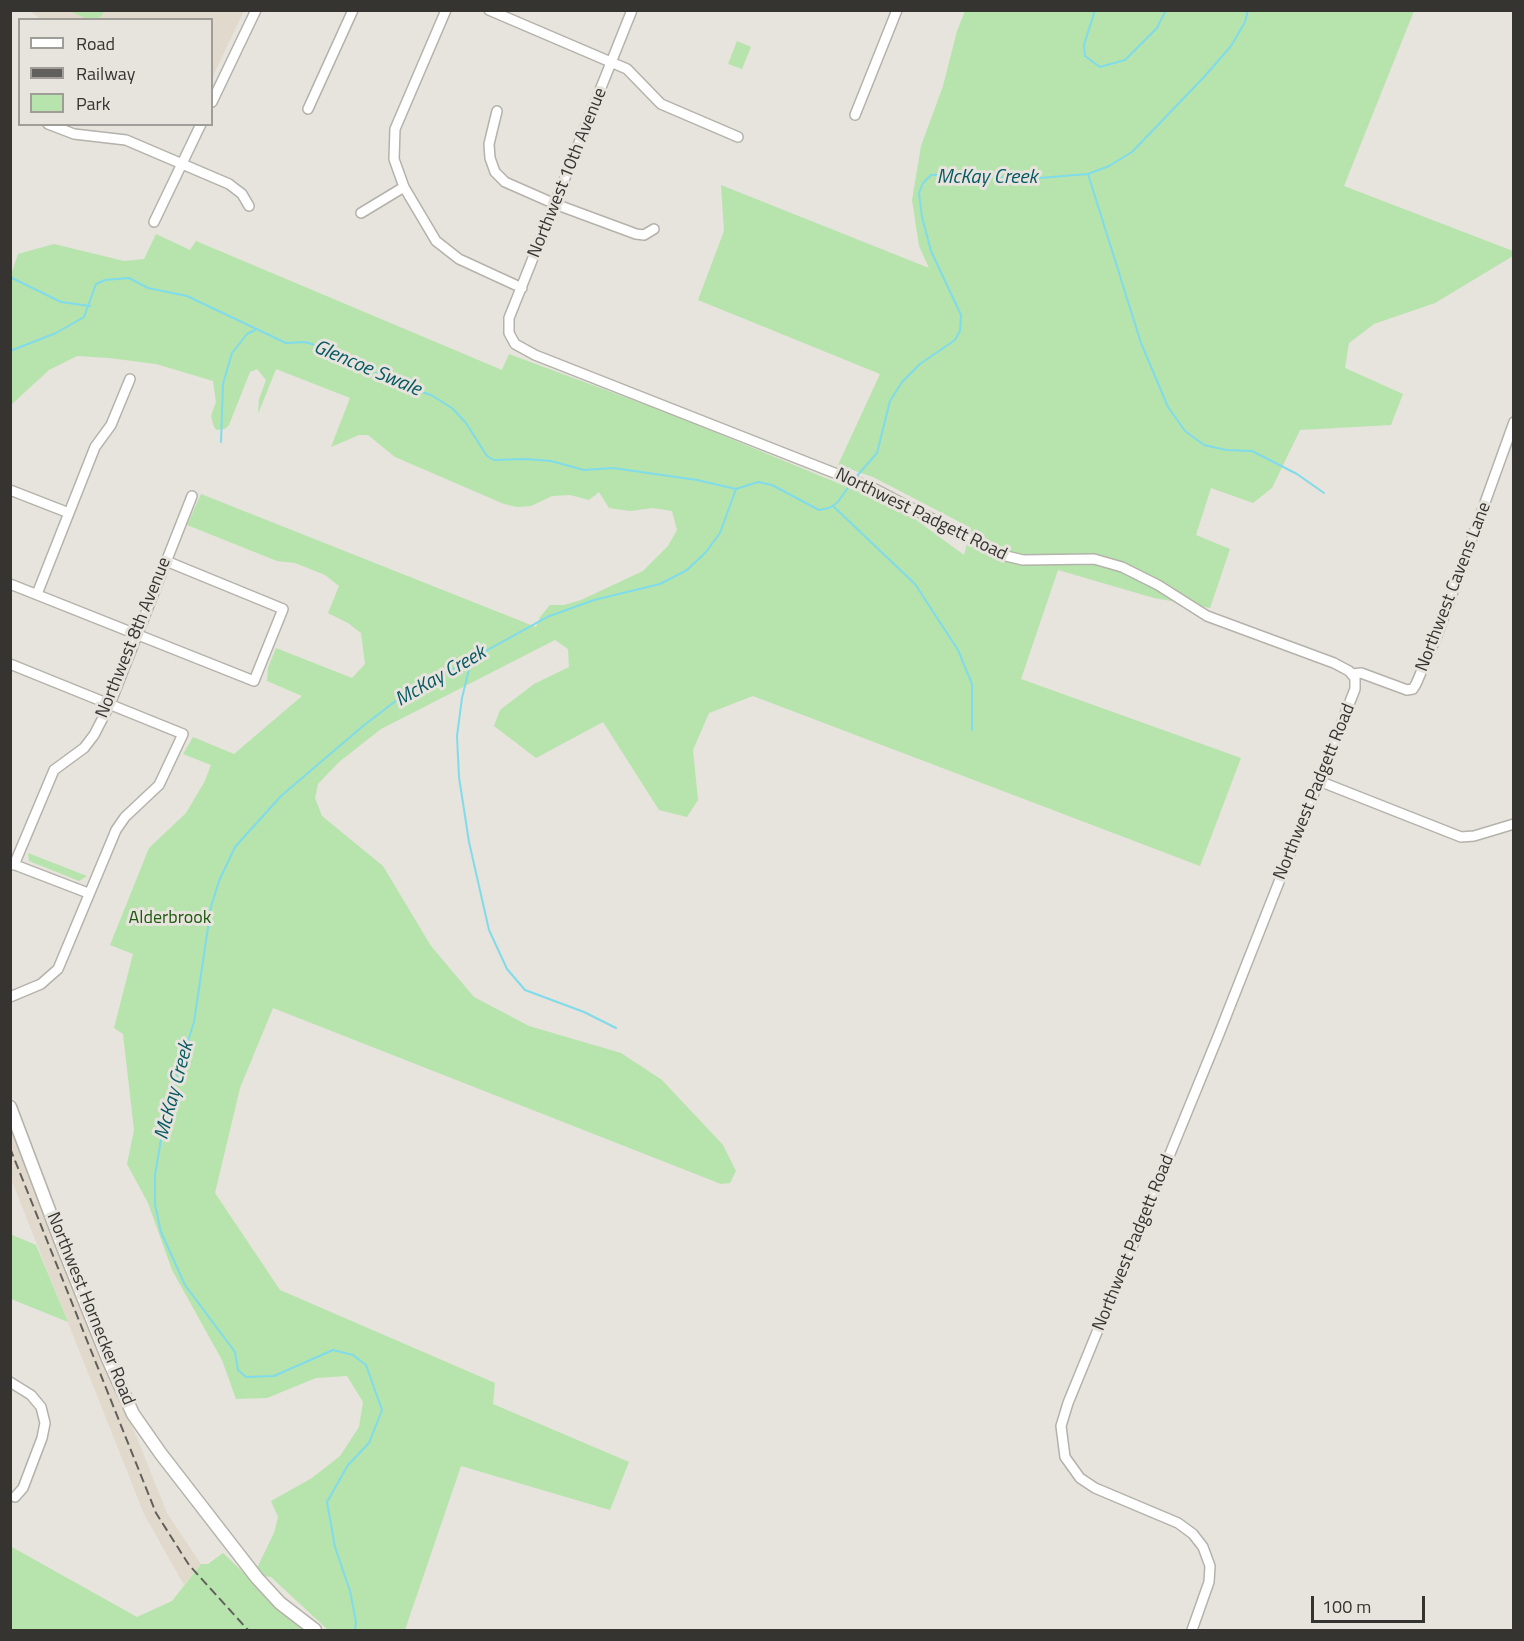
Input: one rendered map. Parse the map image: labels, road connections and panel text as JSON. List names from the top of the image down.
{
  "streets": {
    "street": [
      "Northwest 10th Avenue",
      "Northwest Padgett Road",
      "Northwest Cavens Lane",
      "Northwest 8th Avenue",
      "Northwest Hornecker Road"
    ]
  },
  "crossings": [
    ["Northwest 10th Avenue", "Northwest Padgett Road"],
    ["Northwest Padgett Road", "Northwest Cavens Lane"]
  ],
  "water": ["McKay Creek", "Glencoe Swale"],
  "parks": ["Alderbrook"],
  "legend": ["Road", "Railway", "Park"],
  "scale_bar": "100 m"
}
